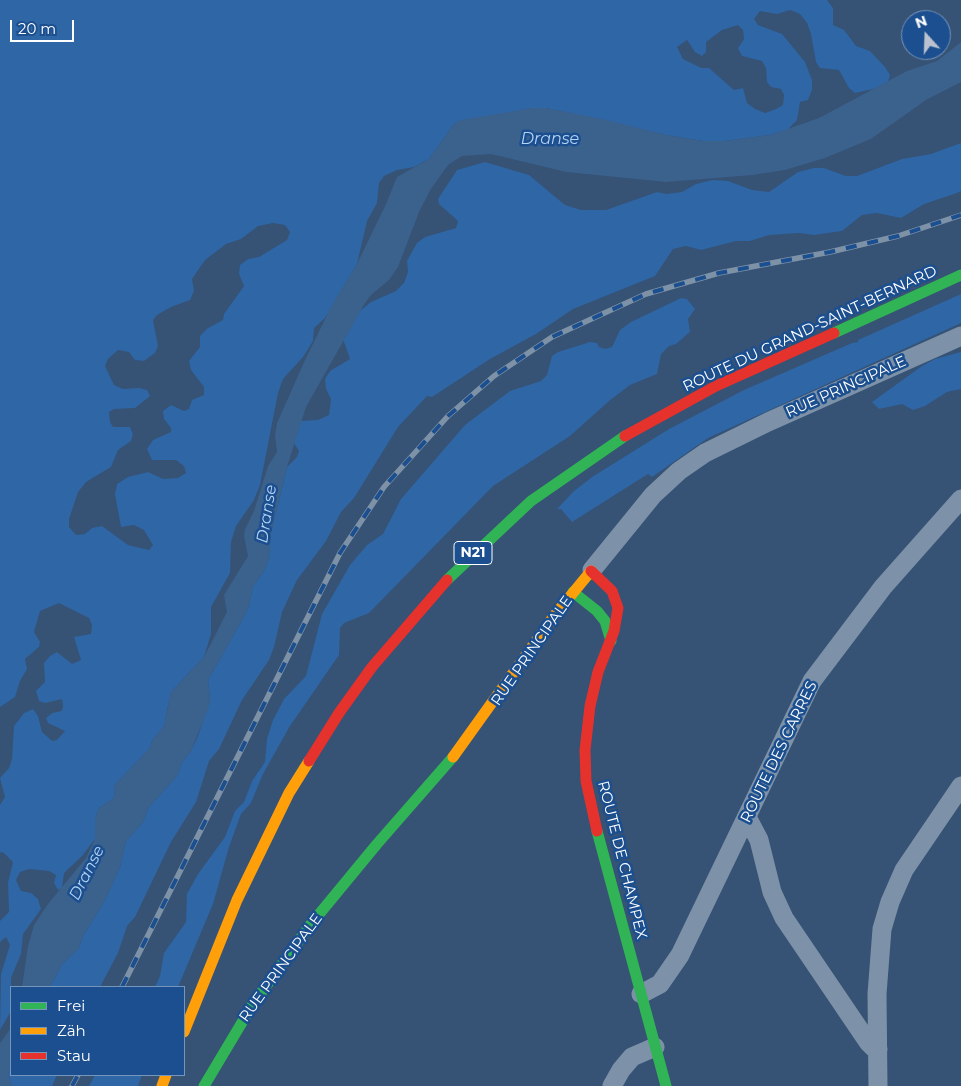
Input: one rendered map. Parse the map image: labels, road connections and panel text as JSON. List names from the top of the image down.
{
  "streets": {
    "street": [
      "ROUTE DU GRAND-SAINT-BERNARD",
      "RUE PRINCIPALE",
      "N21",
      "ROUTE DES CARRES",
      "ROUTE DE CHAMPEX"
    ]
  },
  "crossings": [
    ["RUE PRINCIPALE", "ROUTE DE CHAMPEX"],
    ["ROUTE DES CARRES", "ROUTE DE CHAMPEX"]
  ],
  "water": ["Dranse"],
  "legend": ["Frei", "Zäh", "Stau"],
  "scale_bar": "20 m",
  "north": "top"
}
